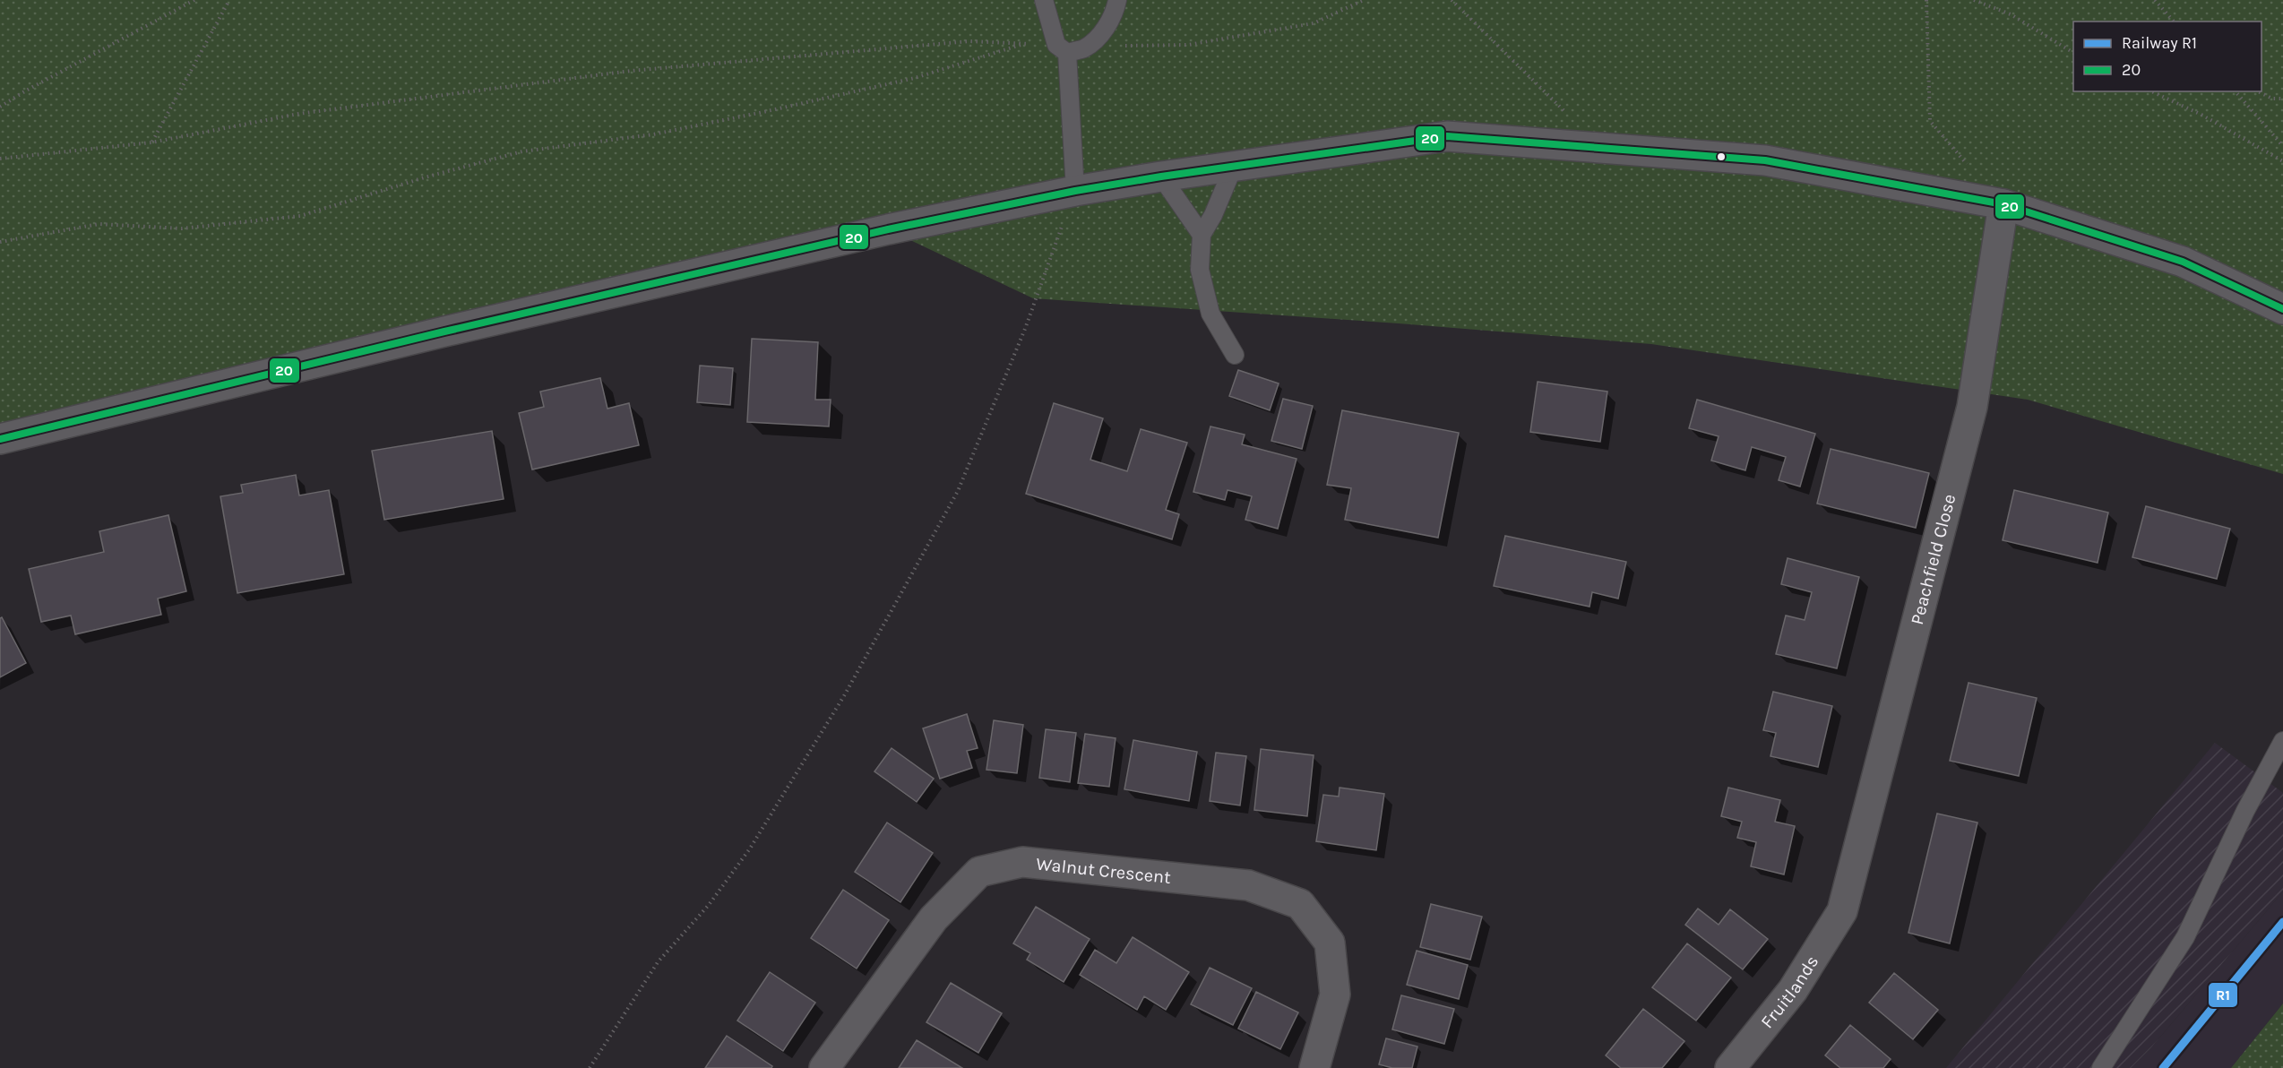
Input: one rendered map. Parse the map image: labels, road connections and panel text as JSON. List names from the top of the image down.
{
  "streets": {
    "street": ["Peachfield Close", "Walnut Crescent", "Fruitlands"]
  },
  "crossings": [
    ["Peachfield Close", "Fruitlands"]
  ],
  "lines": ["transit line 20", "rail line R1"],
  "legend": ["Railway R1", "20"]
}
